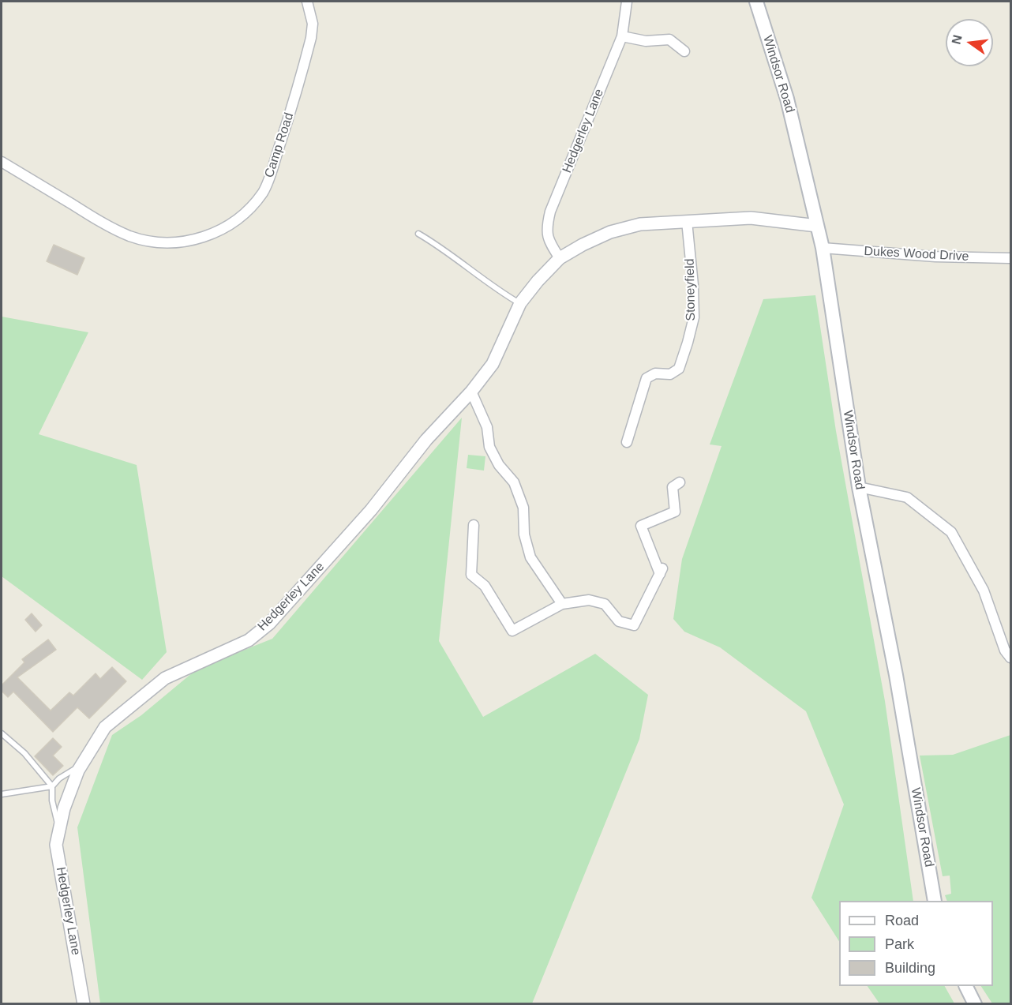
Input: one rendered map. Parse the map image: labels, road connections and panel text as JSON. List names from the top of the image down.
{
  "streets": {
    "main road": ["Windsor Road"],
    "street": [
      "Hedgerley Lane",
      "Camp Road",
      "Dukes Wood Drive",
      "Stoneyfield"
    ]
  },
  "crossings": [
    ["Windsor Road", "Hedgerley Lane"],
    ["Windsor Road", "Dukes Wood Drive"],
    ["Hedgerley Lane", "Stoneyfield"]
  ],
  "legend": ["Road", "Park", "Building"],
  "north": "left"
}
